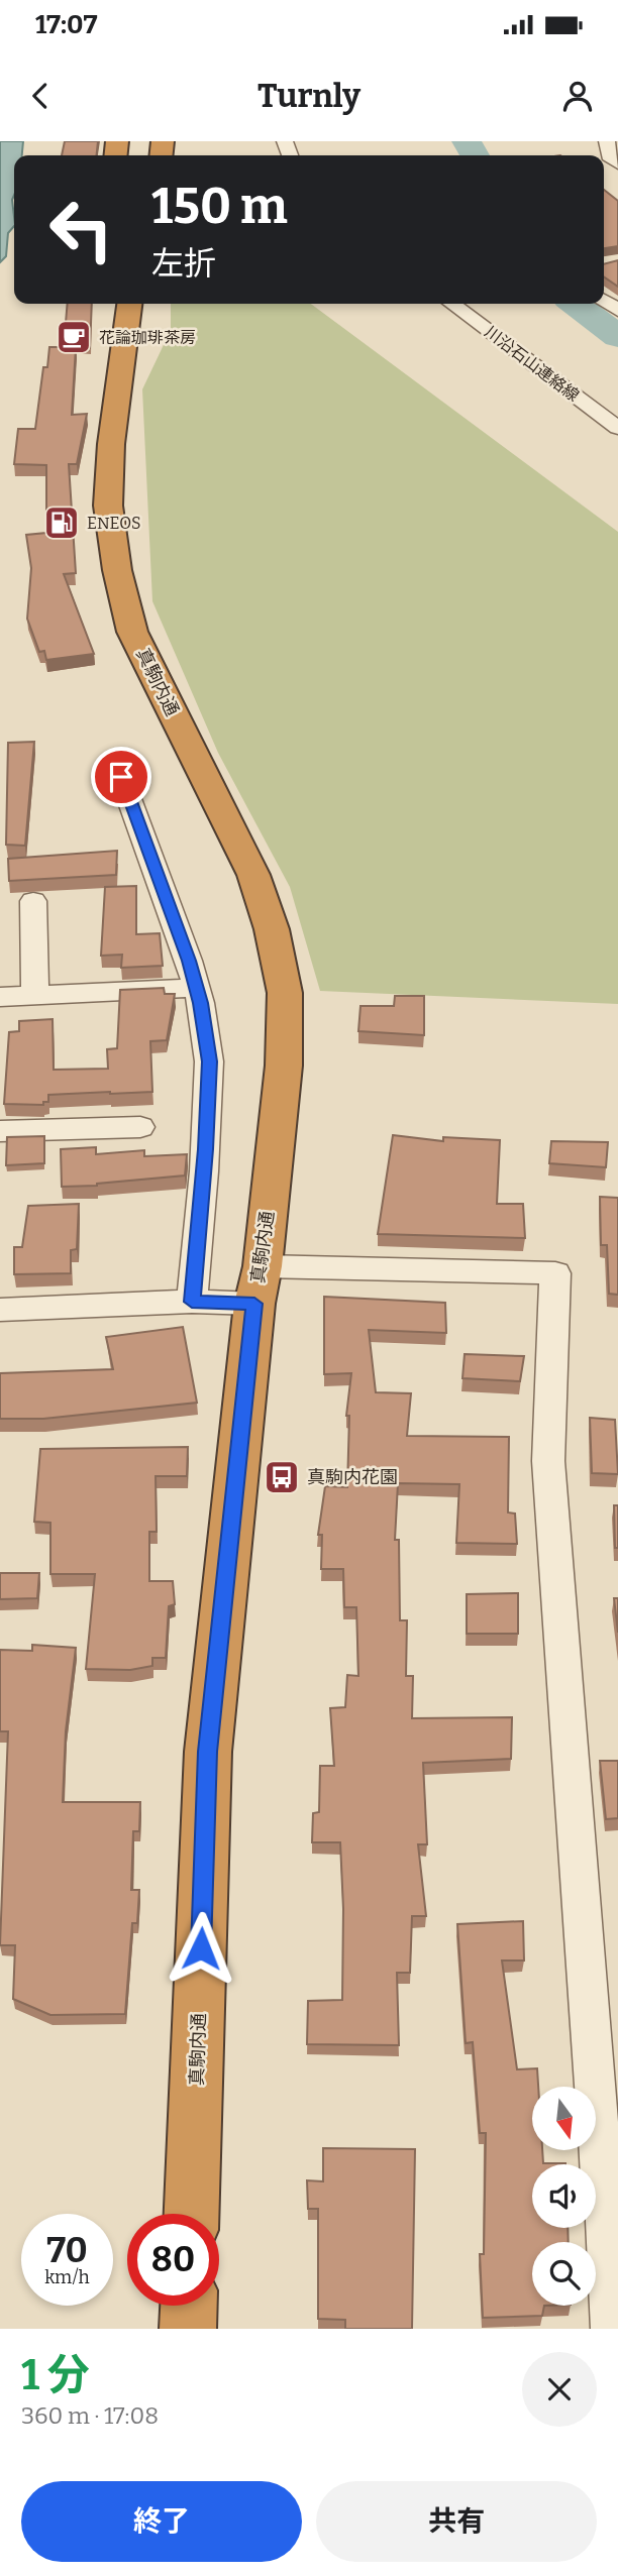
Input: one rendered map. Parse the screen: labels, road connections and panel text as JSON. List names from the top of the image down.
{
  "streets": {
    "highway": ["真駒内通"],
    "street": ["川沿石山連絡線"]
  },
  "places": {
    "cafe": ["花論珈琲茶房"],
    "fuel station": ["ENEOS"],
    "bus stop": ["真駒内花園"]
  },
  "north": "bottom",
  "page": {
    "status": "17:07",
    "header": "Turnly",
    "turn": ["150 m", "左折"],
    "speed": "70 km/h",
    "limit": "80",
    "heading": ["1 分", "360 m · 17:08"],
    "buttons": ["終了", "共有"]
  }
}
